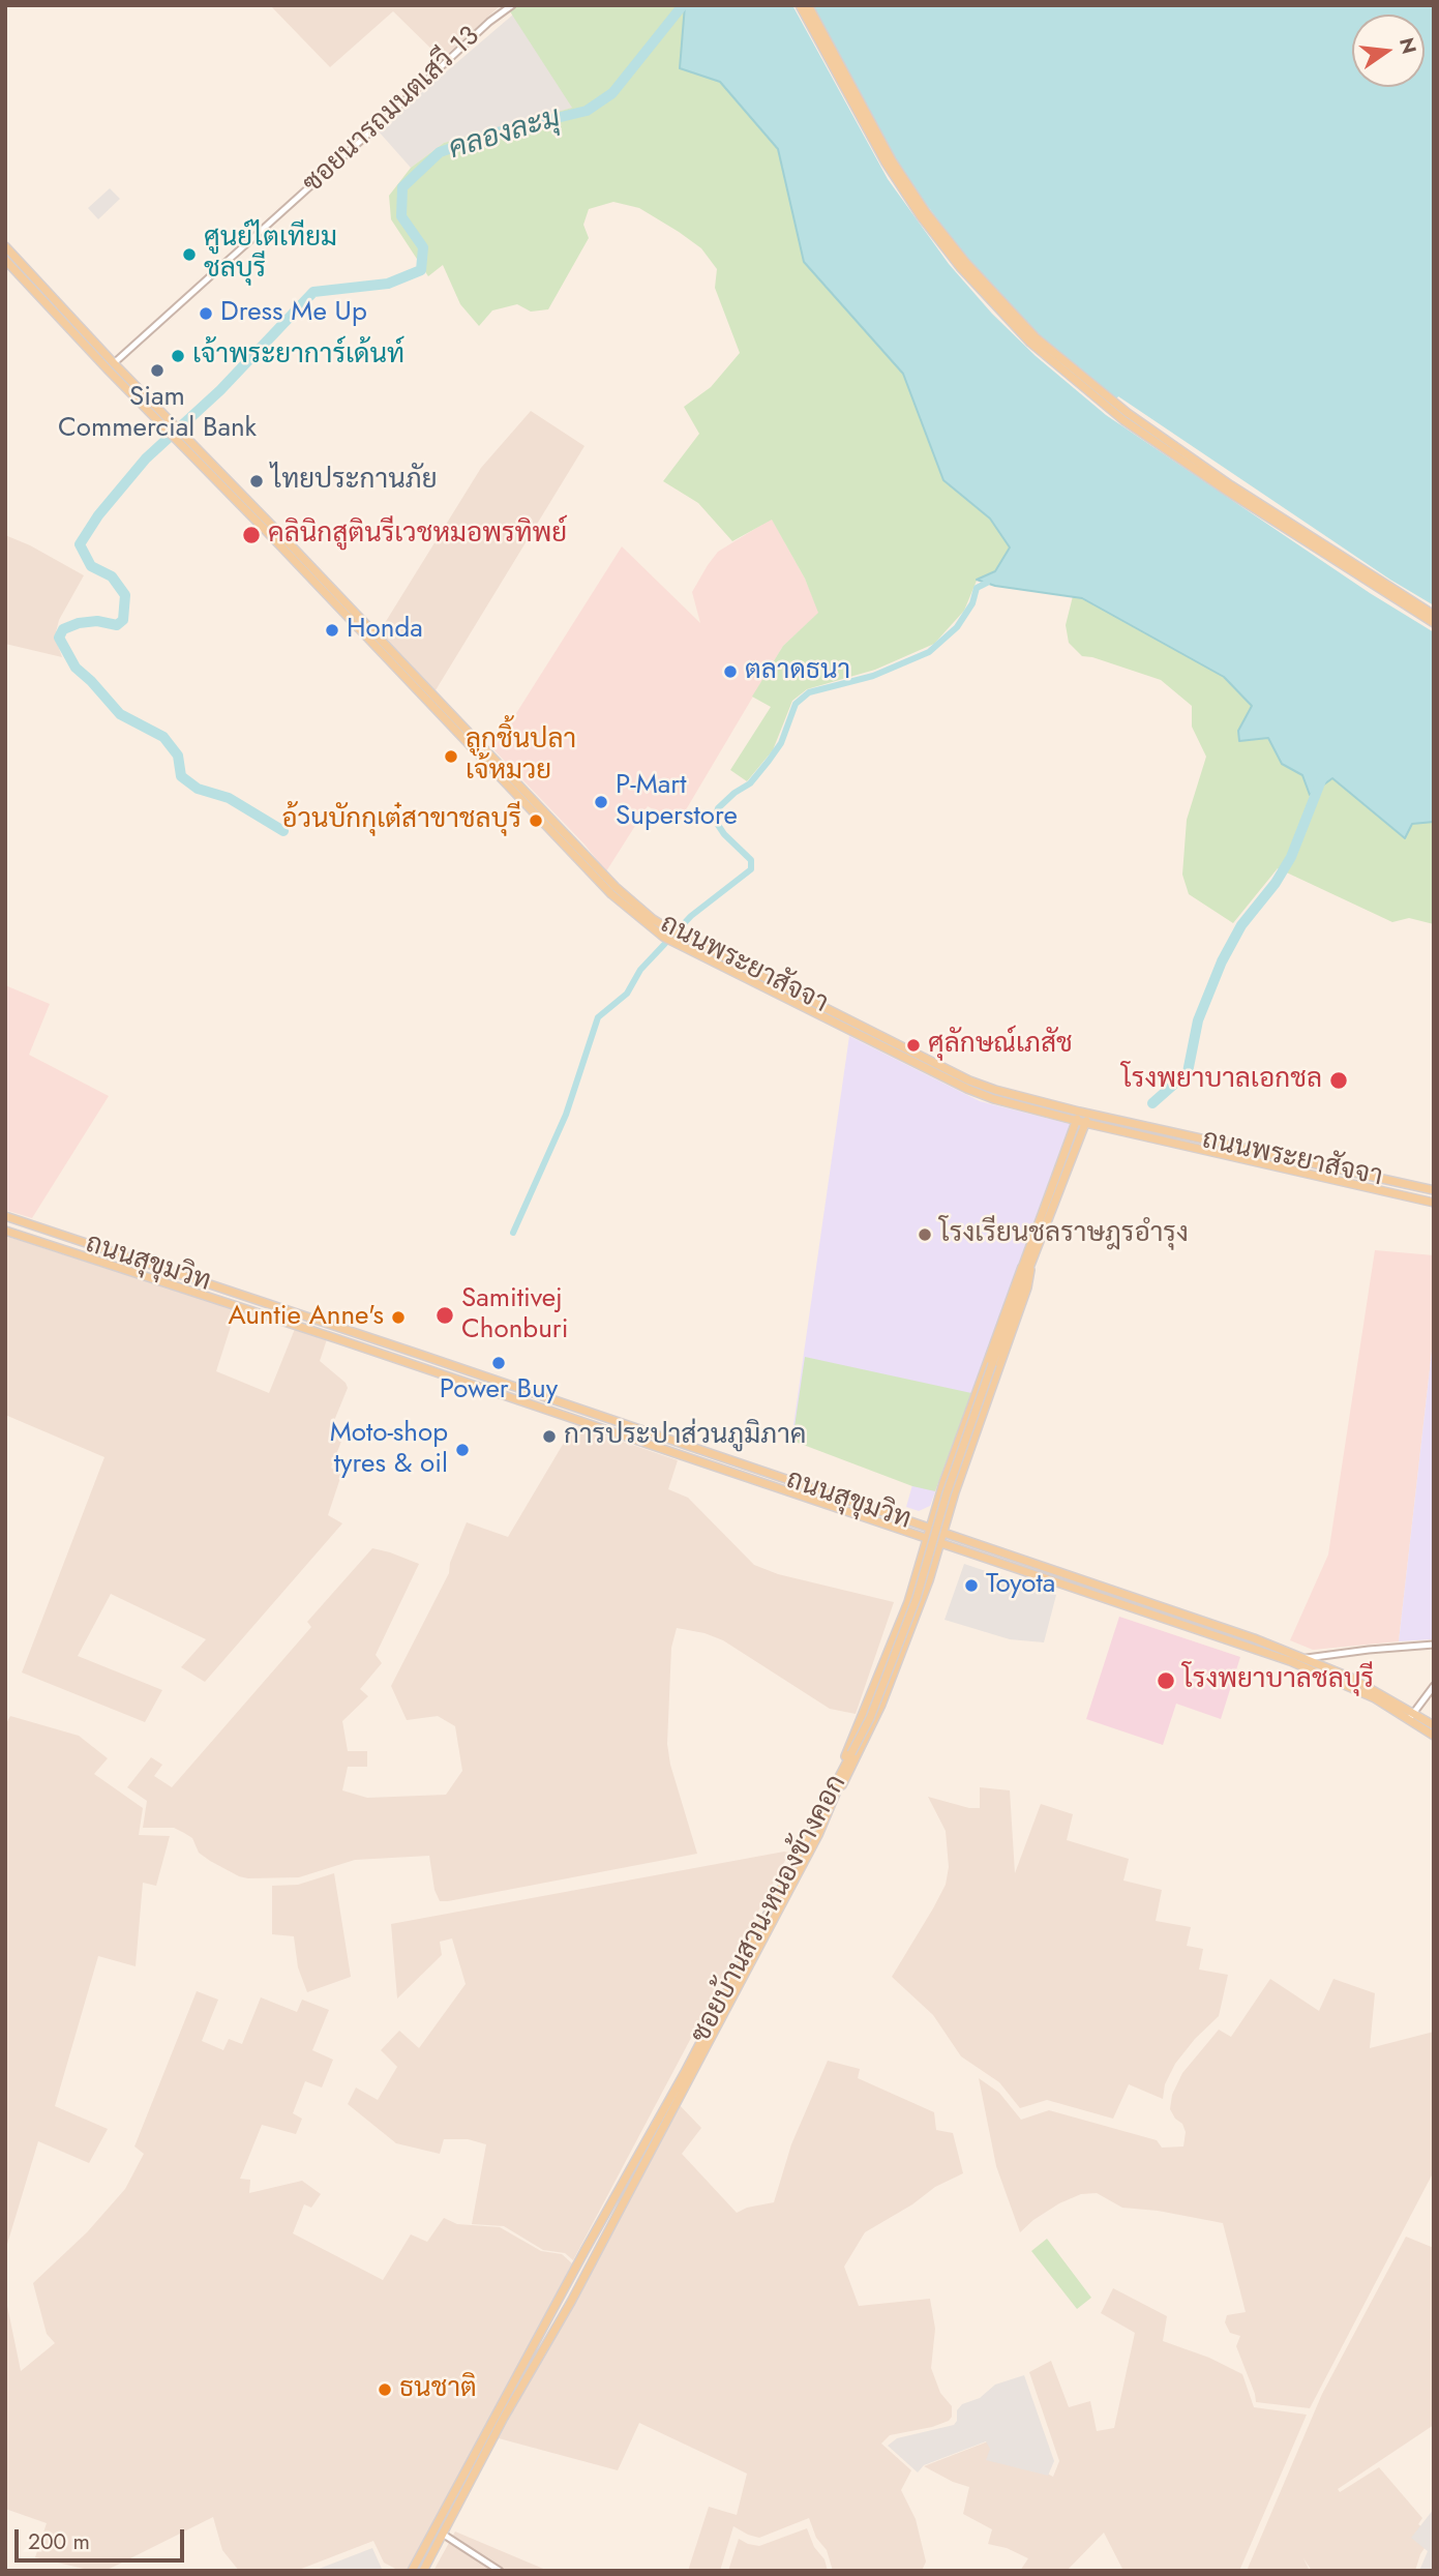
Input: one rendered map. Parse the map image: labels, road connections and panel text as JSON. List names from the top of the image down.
{
  "streets": {
    "main road": ["ถนนพระยาสัจจา", "ถนนสุขุมวิท", "ซอยบ้านสวน-หนองข้างคอก"],
    "street": ["ซอยนารถมนตเสวี 13"]
  },
  "crossings": [
    ["ซอยนารถมนตเสวี 13", "ถนนพระยาสัจจา"]
  ],
  "water": ["คลองละมุ"],
  "places": [
    "ศูนย์ไตเทียม ชลบุรี",
    "Dress Me Up",
    "เจ้าพระยาการ์เด้นท์",
    "Siam Commercial Bank",
    "ไทยประกานภัย",
    "คลินิกสูตินรีเวชหมอพรทิพย์",
    "Honda",
    "ตลาดธนา",
    "ลูกชิ้นปลา เจ้หมวย",
    "P-Mart Superstore",
    "อ้วนบักกุเต๋สาขาชลบุรี",
    "ศุลักษณ์เภสัช",
    "โรงพยาบาลเอกชล",
    "โรงเรียนชลราษฎรอำรุง",
    "Samitivej Chonburi",
    "Auntie Anne's",
    "Power Buy",
    "การประปาส่วนภูมิภาค",
    "Moto-shop tyres & oil",
    "Toyota",
    "โรงพยาบาลชลบุรี",
    "ธนชาติ"
  ],
  "scale_bar": "200 m",
  "north": "right"
}
